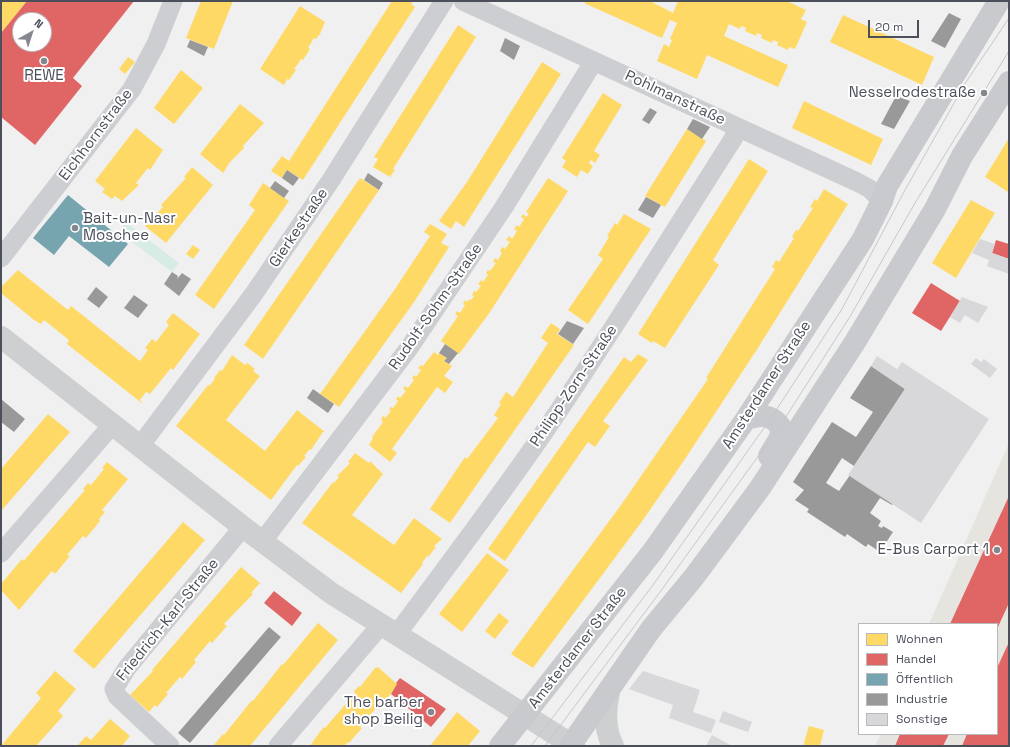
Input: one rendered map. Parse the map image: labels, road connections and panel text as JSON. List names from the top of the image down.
{
  "streets": {
    "main road": ["Amsterdamer Straße"],
    "street": [
      "Pohlmanstraße",
      "Eichhornstraße",
      "Gierkestraße",
      "Rudolf-Sohm-Straße",
      "Philipp-Zorn-Straße",
      "Friedrich-Karl-Straße"
    ]
  },
  "crossings": [
    ["Pohlmanstraße", "Rudolf-Sohm-Straße"],
    ["Pohlmanstraße", "Amsterdamer Straße"],
    ["Pohlmanstraße", "Philipp-Zorn-Straße"]
  ],
  "places": [
    "REWE",
    "Nesselrodestraße",
    "Bait-un-Nasr Moschee",
    "E-Bus Carport 1",
    "The barber shop Beilig"
  ],
  "legend": [
    "Wohnen",
    "Handel",
    "Öffentlich",
    "Industrie",
    "Sonstige"
  ],
  "scale_bar": "20 m",
  "north": "top right"
}
